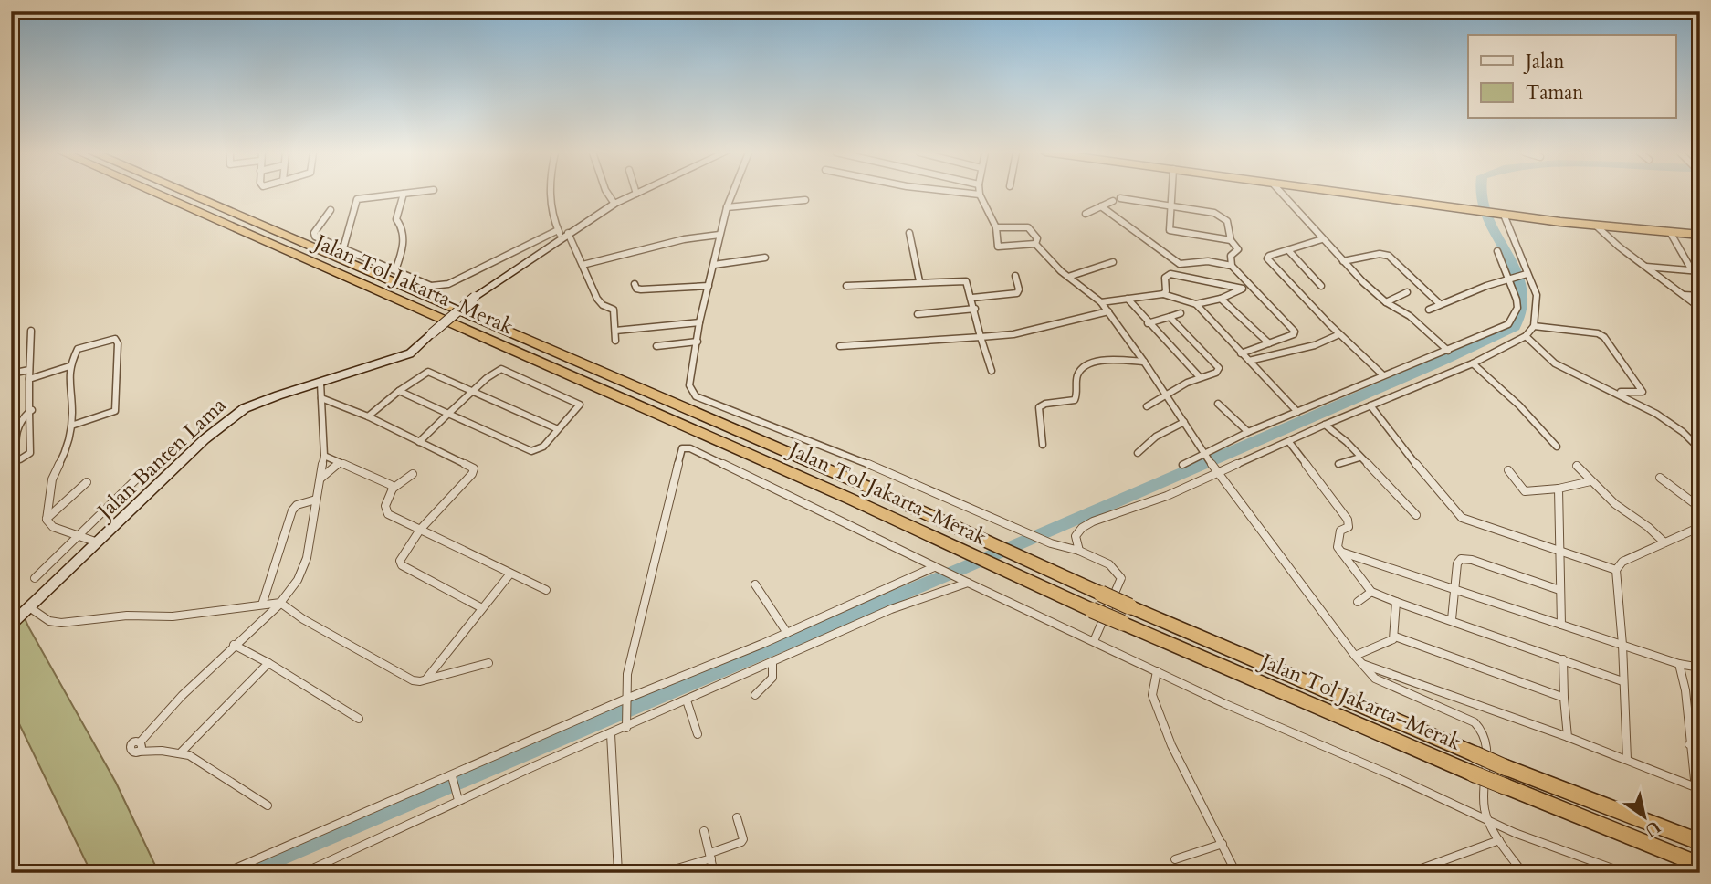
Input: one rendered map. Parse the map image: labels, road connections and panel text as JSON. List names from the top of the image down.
{
  "streets": {
    "highway": ["Jalan Tol Jakarta–Merak"],
    "main road": ["Jalan Banten Lama"]
  },
  "legend": ["Jalan", "Taman"],
  "north": "bottom right"
}
